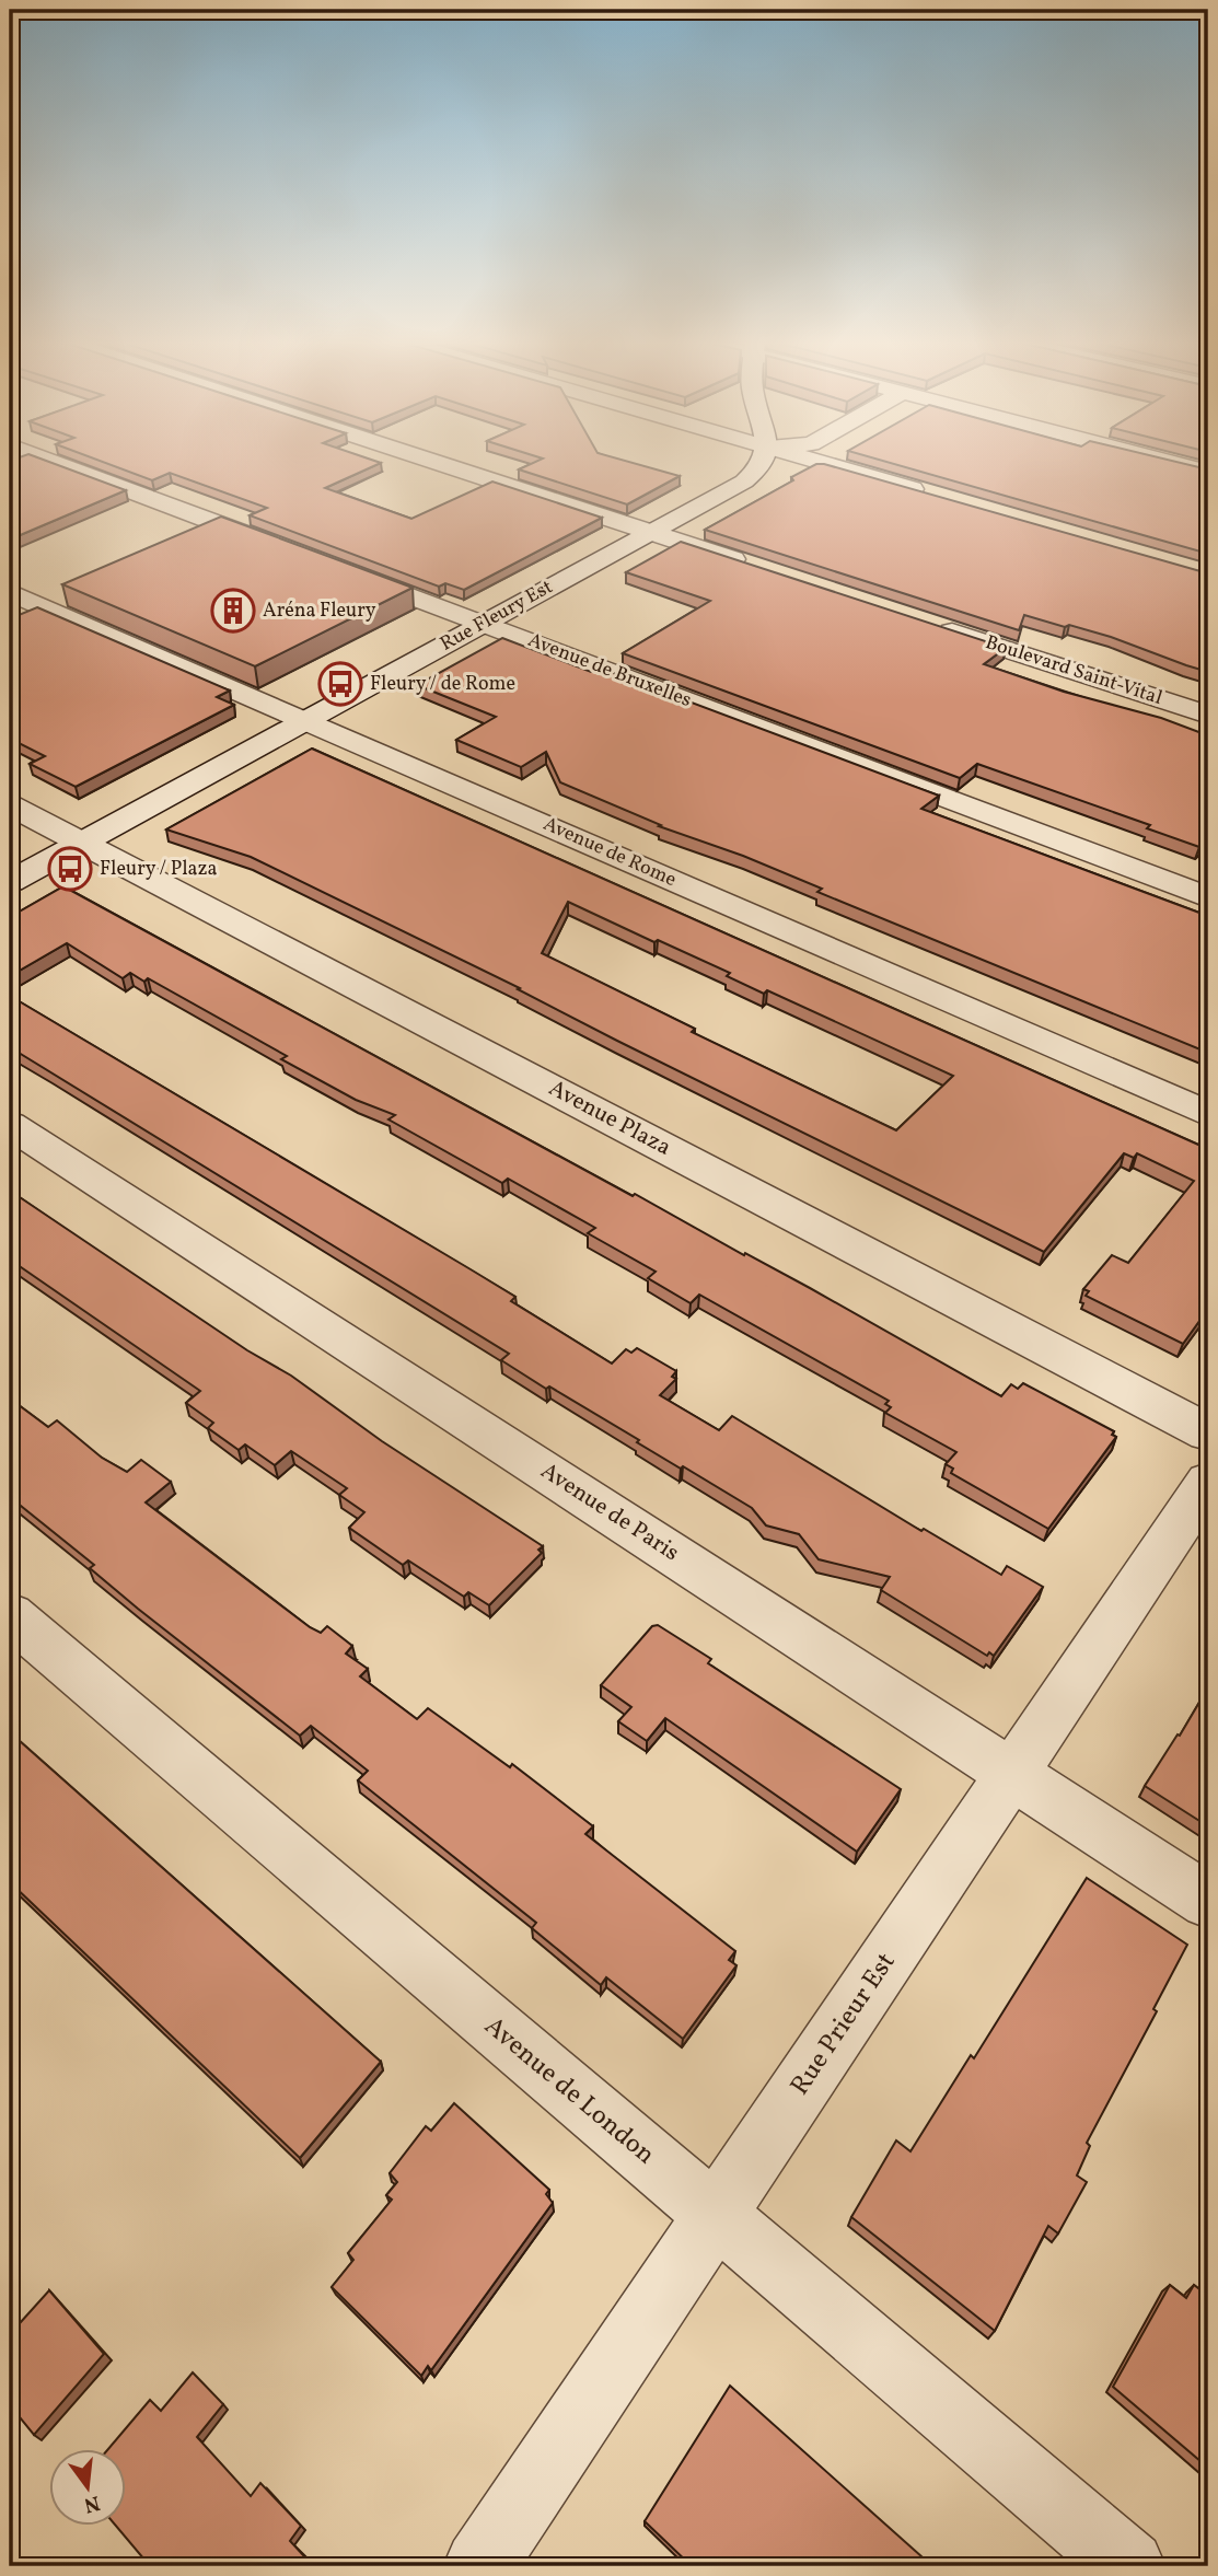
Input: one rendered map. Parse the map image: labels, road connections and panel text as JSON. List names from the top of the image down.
{
  "streets": {
    "street": [
      "Rue Fleury Est",
      "Avenue de Bruxelles",
      "Boulevard Saint-Vital",
      "Avenue de Rome",
      "Avenue Plaza",
      "Avenue de Paris",
      "Rue Prieur Est",
      "Avenue de London"
    ]
  },
  "crossings": [
    ["Rue Fleury Est", "Avenue de Bruxelles"],
    ["Rue Fleury Est", "Avenue de Rome"],
    ["Rue Fleury Est", "Avenue Plaza"],
    ["Avenue de Paris", "Rue Prieur Est"],
    ["Rue Prieur Est", "Avenue de London"]
  ],
  "places": {
    "building": ["Aréna Fleury"],
    "bus stop": ["Fleury / de Rome", "Fleury / Plaza"]
  },
  "north": "bottom"
}
